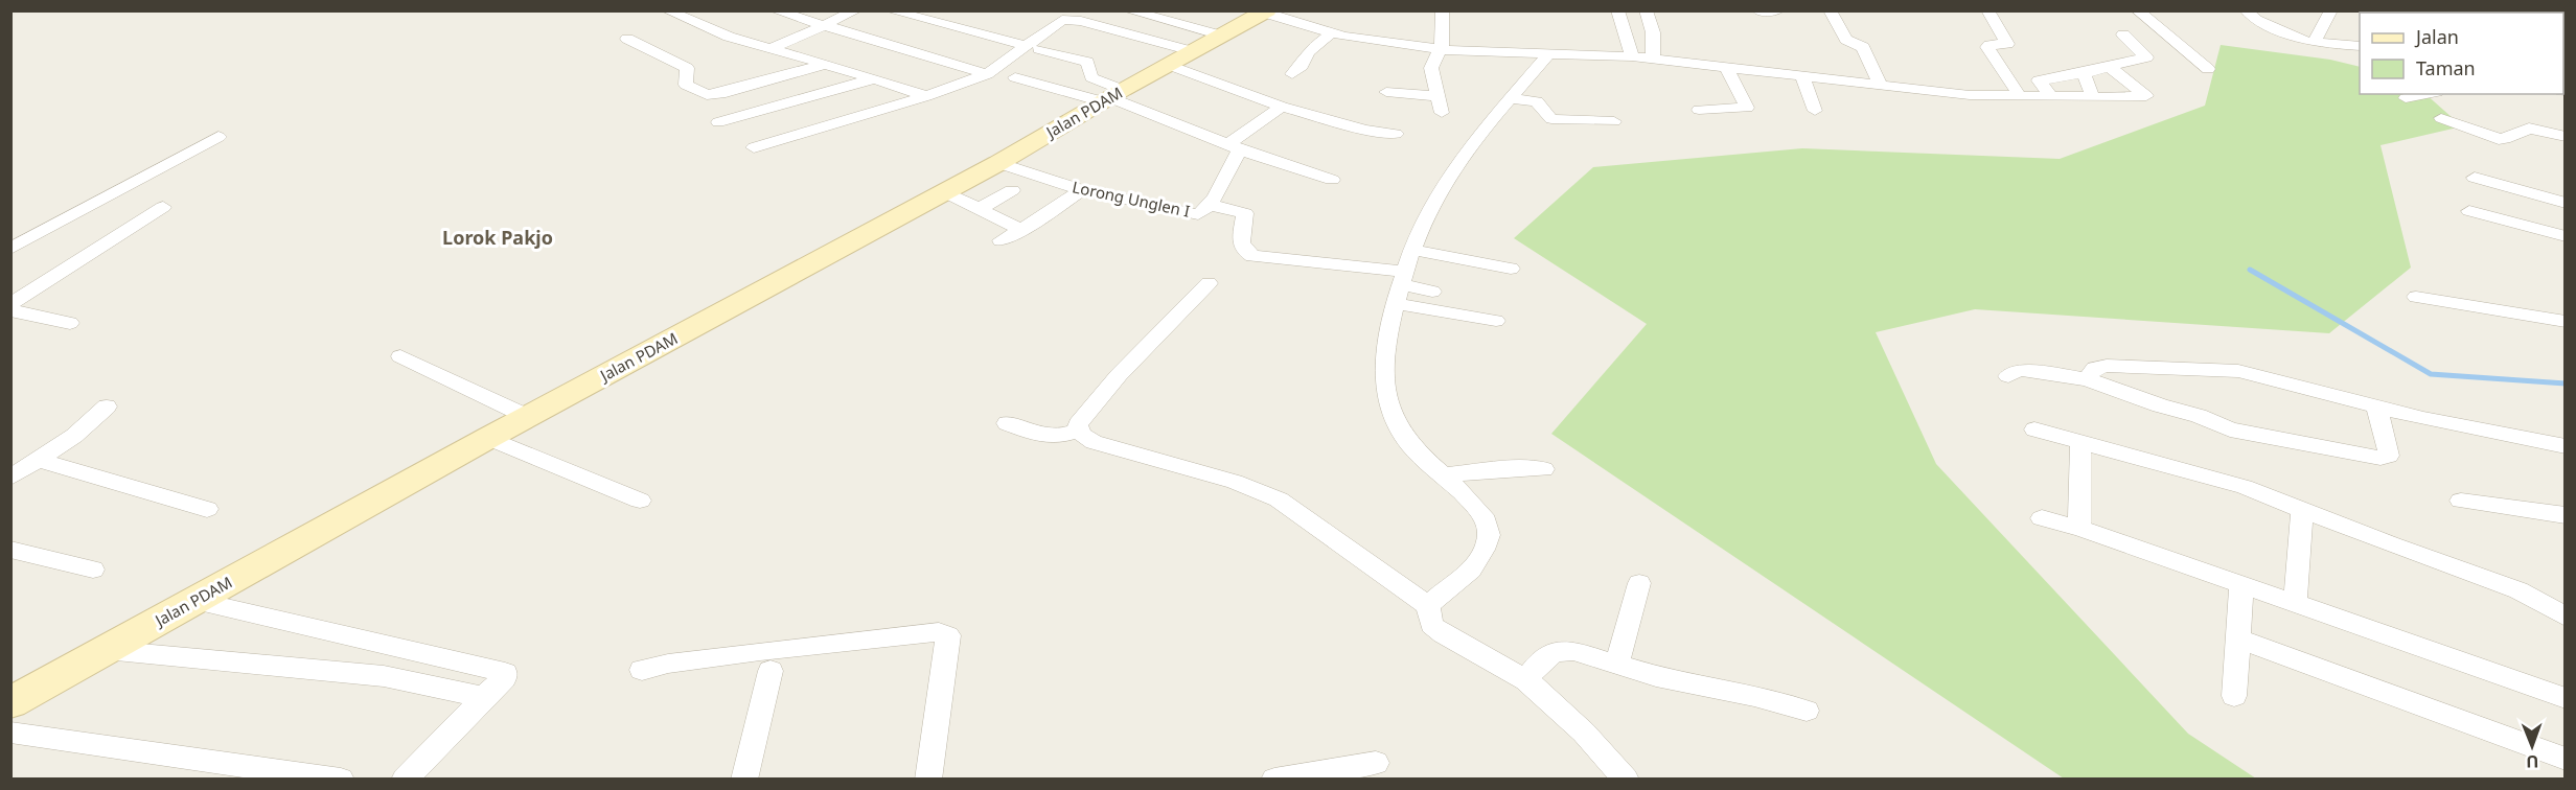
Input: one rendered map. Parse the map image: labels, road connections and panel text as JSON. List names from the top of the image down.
{
  "streets": {
    "street": ["Jalan PDAM", "Lorong Unglen I"]
  },
  "crossings": [
    ["Jalan PDAM", "Lorong Unglen I"]
  ],
  "districts": ["Lorok Pakjo"],
  "legend": ["Jalan", "Taman"],
  "north": "bottom"
}
